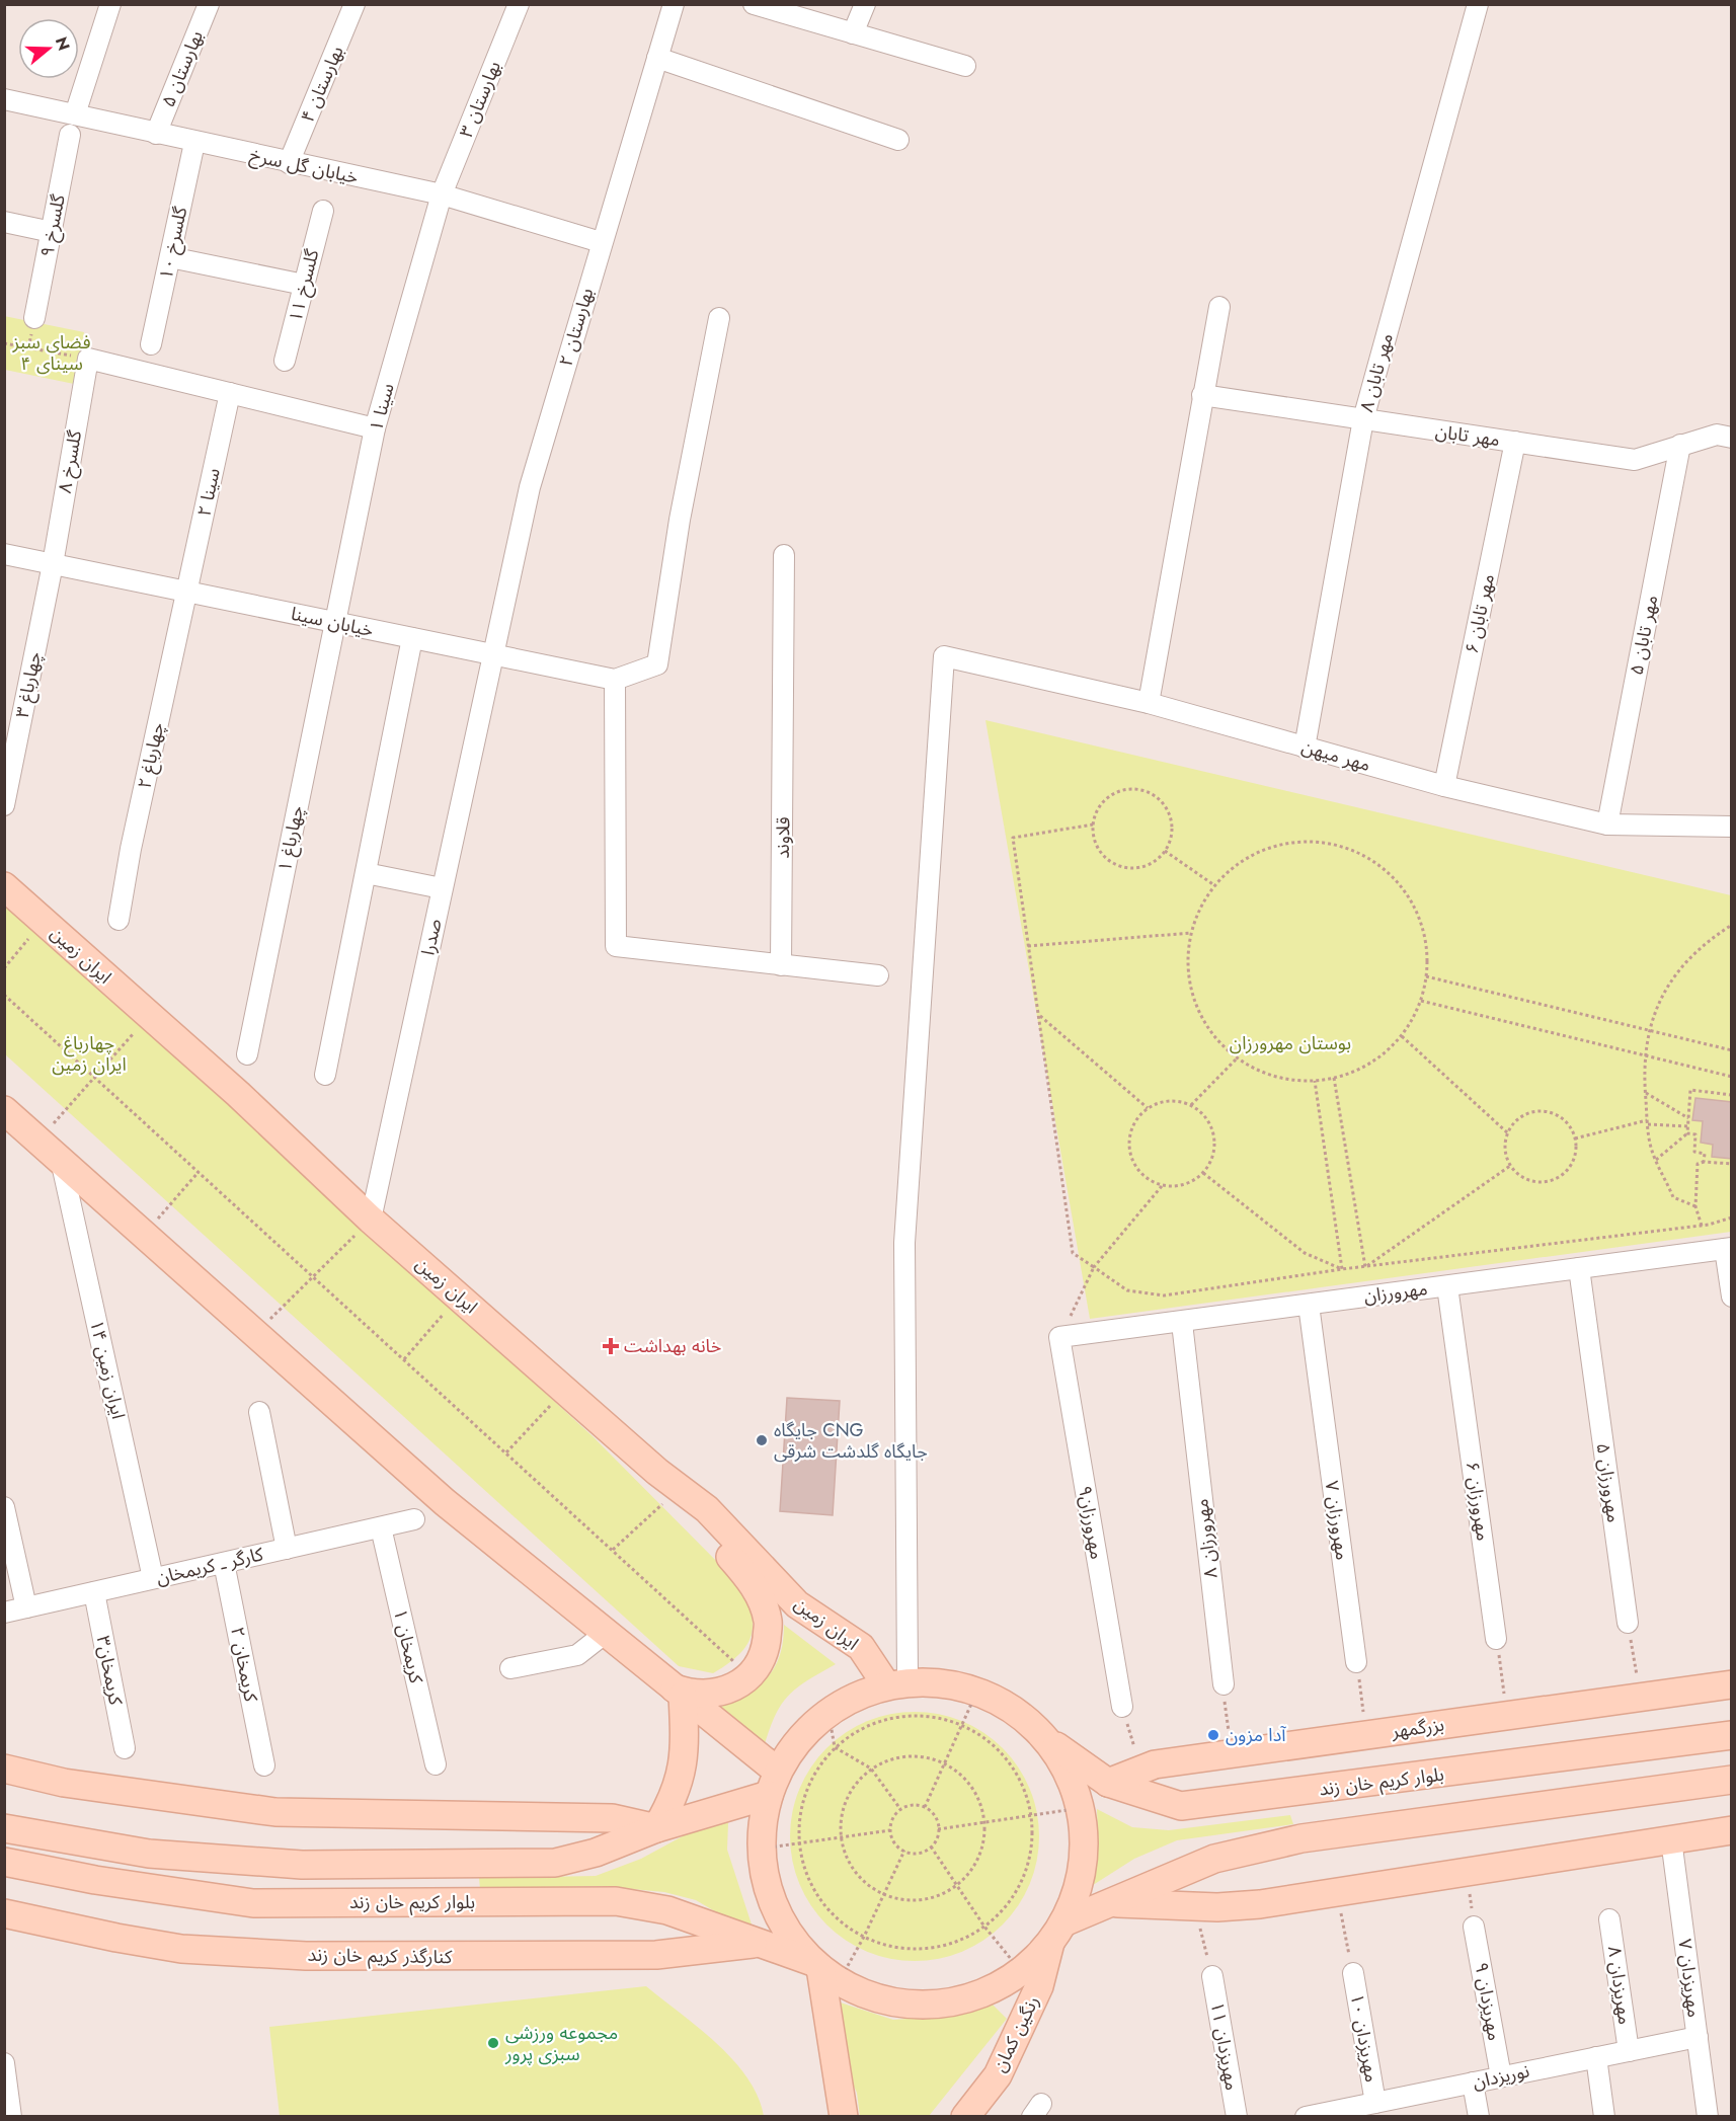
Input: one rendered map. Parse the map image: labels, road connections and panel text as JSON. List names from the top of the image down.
{
  "streets": {
    "main road": [
      "ایران زمین",
      "بزرگمهر",
      "بلوار کریم خان زند",
      "کنارگذر کریم خان زند",
      "رنگین کمان"
    ],
    "street": [
      "بهارستان ۵",
      "بهارستان ۴",
      "بهارستان ۳",
      "خیابان گل سرخ",
      "گلسرخ ۹",
      "گلسرخ ۱۰",
      "گلسرخ ۱۱",
      "بهارستان ۲",
      "مهر تابان ۸",
      "سینا ۱",
      "مهر تابان",
      "گلسرخ ۸",
      "سینا ۲",
      "مهر تابان ۶",
      "خیابان سینا",
      "مهر تابان ۵",
      "چهارباغ ۳",
      "چهارباغ ۲",
      "مهر میهن",
      "قلاوند",
      "چهارباغ ۱",
      "صدرا",
      "مهرورزان",
      "ایران زمین ۱۴",
      "مهرورزان ۵",
      "مهرورزان ۶",
      "مهرورزان ۷",
      "مهرورزان۹",
      "مهرورزان ۸",
      "کارگر ـ کریمخان",
      "کریمخان ۱",
      "کریمخان ۲",
      "کریمخان۳",
      "مهریزدان ۷",
      "مهریزدان ۸",
      "مهریزدان ۹",
      "مهریزدان ۱۰",
      "مهریزدان ۱۱",
      "نوریزدان"
    ]
  },
  "crossings": [
    ["بهارستان ۵", "خیابان گل سرخ"],
    ["بهارستان ۴", "خیابان گل سرخ"],
    ["بهارستان ۳", "خیابان گل سرخ"],
    ["بهارستان ۳", "سینا ۱"],
    ["خیابان گل سرخ", "گلسرخ ۱۰"],
    ["خیابان گل سرخ", "بهارستان ۲"],
    ["خیابان گل سرخ", "سینا ۱"],
    ["بهارستان ۲", "خیابان سینا"],
    ["بهارستان ۲", "صدرا"],
    ["مهر تابان ۸", "مهر تابان"],
    ["مهر تابان ۸", "مهر میهن"],
    ["سینا ۱", "خیابان سینا"],
    ["سینا ۱", "چهارباغ ۱"],
    ["مهر تابان", "مهر تابان ۶"],
    ["مهر تابان", "مهر تابان ۵"],
    ["گلسرخ ۸", "خیابان سینا"],
    ["گلسرخ ۸", "چهارباغ ۳"],
    ["سینا ۲", "خیابان سینا"],
    ["سینا ۲", "چهارباغ ۲"],
    ["مهر تابان ۶", "مهر میهن"],
    ["خیابان سینا", "چهارباغ ۳"],
    ["خیابان سینا", "چهارباغ ۲"],
    ["خیابان سینا", "چهارباغ ۱"],
    ["خیابان سینا", "صدرا"],
    ["مهر تابان ۵", "مهر میهن"],
    ["مهر میهن", "ایران زمین"],
    ["صدرا", "ایران زمین"],
    ["مهرورزان", "مهرورزان ۵"],
    ["مهرورزان", "مهرورزان ۶"],
    ["مهرورزان", "مهرورزان ۷"],
    ["مهرورزان", "مهرورزان۹"],
    ["مهرورزان", "مهرورزان ۸"],
    ["ایران زمین ۱۴", "کارگر ـ کریمخان"],
    ["کارگر ـ کریمخان", "کریمخان ۱"],
    ["کارگر ـ کریمخان", "کریمخان ۲"],
    ["کارگر ـ کریمخان", "کریمخان۳"],
    ["بزرگمهر", "بلوار کریم خان زند"],
    ["بلوار کریم خان زند", "کنارگذر کریم خان زند"],
    ["بلوار کریم خان زند", "رنگین کمان"],
    ["مهریزدان ۷", "نوریزدان"],
    ["مهریزدان ۸", "نوریزدان"],
    ["مهریزدان ۹", "نوریزدان"],
    ["مهریزدان ۱۰", "نوریزدان"]
  ],
  "parks": ["فضای سبز سینای ۴", "چهارباغ ایران زمین", "بوستان مهرورزان"],
  "places": {
    "health": ["خانه بهداشت"],
    "other": ["جایگاه CNG جایگاه گلدشت شرقی", "آدا مزون", "مجموعه ورزشی سبزی پرور"]
  },
  "north": "right"
}
